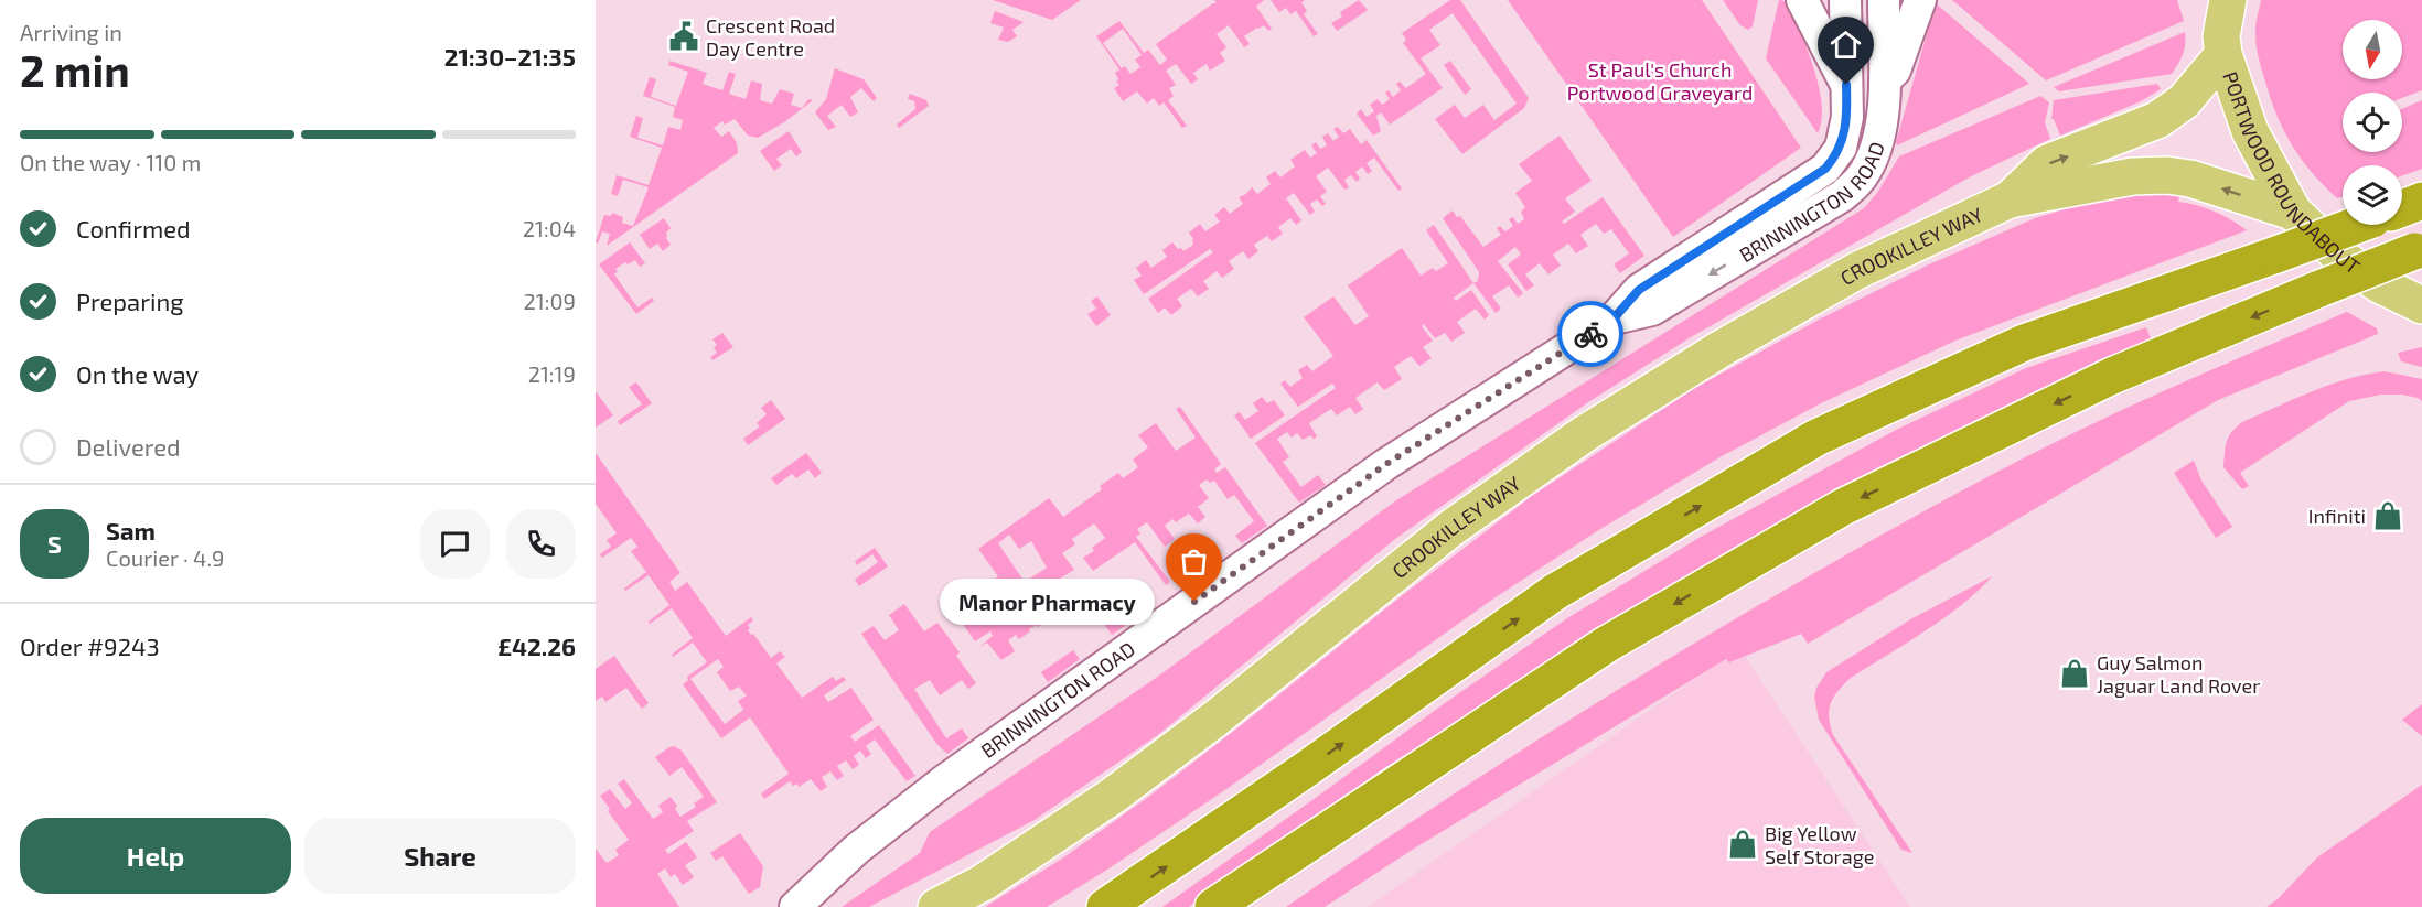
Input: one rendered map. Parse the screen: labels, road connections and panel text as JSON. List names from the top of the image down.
{
  "streets": {
    "main road": ["PORTWOOD ROUNDABOUT", "CROOKILLEY WAY"],
    "street": ["BRINNINGTON ROAD"]
  },
  "crossings": [
    ["PORTWOOD ROUNDABOUT", "CROOKILLEY WAY"]
  ],
  "parks": ["St Paul's Church Portwood Graveyard"],
  "places": {
    "public building": ["Crescent Road Day Centre"],
    "shop": ["Infiniti", "Guy Salmon Jaguar Land Rover", "Big Yellow Self Storage"],
    "other": ["Manor Pharmacy"]
  },
  "north": "bottom",
  "page": {
    "heading": ["2 min", "Arriving in", "21:30–21:35"],
    "panel": [
      "Sam",
      "Courier · 4.9",
      "Order #9243",
      "£42.26"
    ],
    "bar": "On the way · 110 m",
    "list": [
      ["Confirmed", "21:04"],
      ["Preparing", "21:09"],
      ["On the way", "21:19"],
      "Delivered"
    ],
    "round": "S",
    "bubble": "Manor Pharmacy",
    "buttons": ["Help", "Share"]
  }
}
